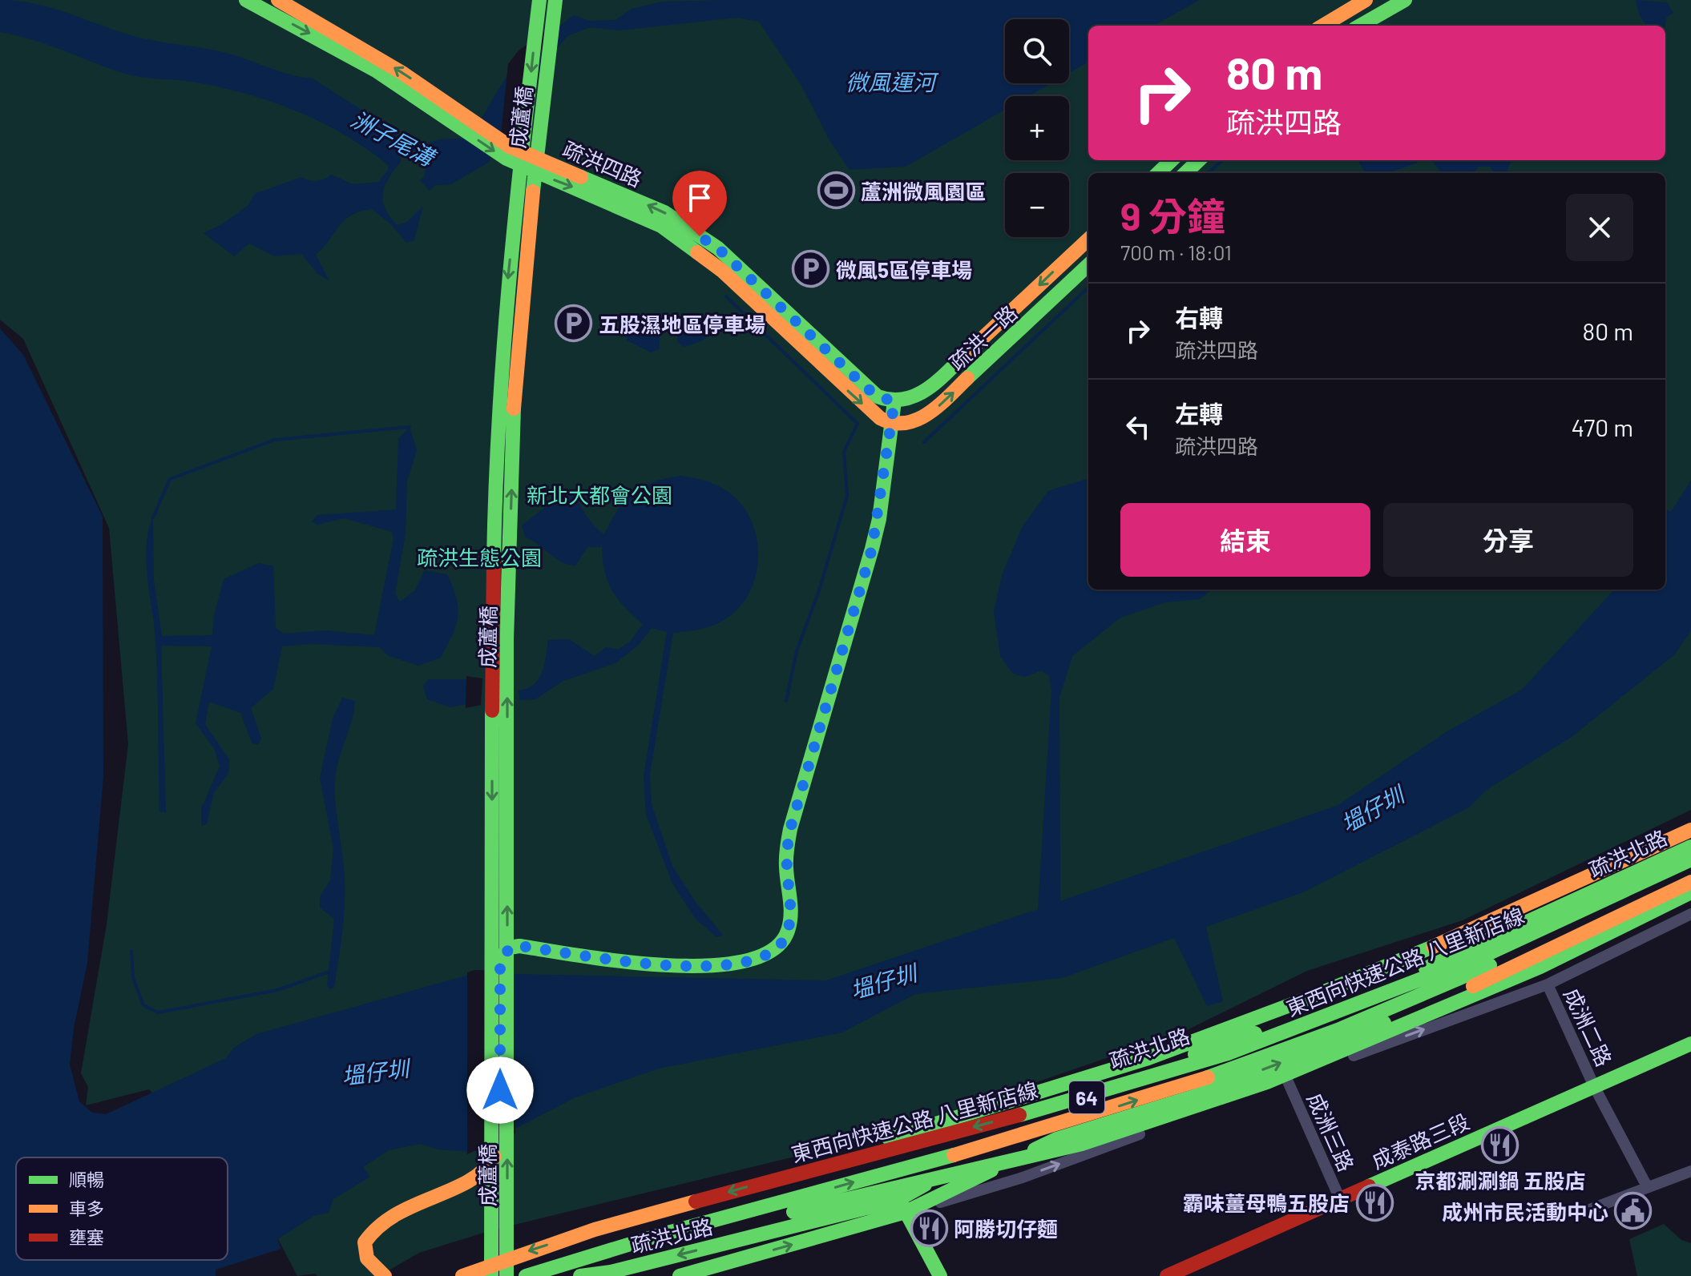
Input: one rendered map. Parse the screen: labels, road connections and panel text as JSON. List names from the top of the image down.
{
  "streets": {
    "main road": [
      "成蘆橋",
      "疏洪四路",
      "疏洪一路",
      "疏洪北路",
      "東西向快速公路 八里新店線",
      "64",
      "成泰路三段"
    ],
    "street": ["成洲二路", "成洲三路"]
  },
  "crossings": [
    ["疏洪四路", "疏洪一路"],
    ["疏洪北路", "成洲二路"],
    ["疏洪北路", "成洲三路"],
    ["成洲二路", "成泰路三段"],
    ["成洲三路", "成泰路三段"]
  ],
  "water": ["微風運河", "洲子尾溝", "塭仔圳"],
  "parks": ["新北大都會公園", "疏洪生態公園"],
  "places": {
    "sports": ["蘆洲微風園區"],
    "parking": ["微風5區停車場", "五股濕地區停車場"],
    "restaurant": ["京都涮涮鍋 五股店", "霸味薑母鴨五股店", "阿勝切仔麵"],
    "public building": ["成州市民活動中心"]
  },
  "legend": ["順暢", "車多", "壅塞"],
  "page": {
    "map_buttons": ["+", "−"],
    "turn": ["80 m", "疏洪四路"],
    "heading": ["9 分鐘", "700 m · 18:01"],
    "list": [
      {
        "name": "右轉",
        "note": "疏洪四路",
        "value": "80 m"
      },
      {
        "name": "左轉",
        "note": "疏洪四路",
        "value": "470 m"
      }
    ],
    "buttons": ["結束", "分享"]
  }
}
